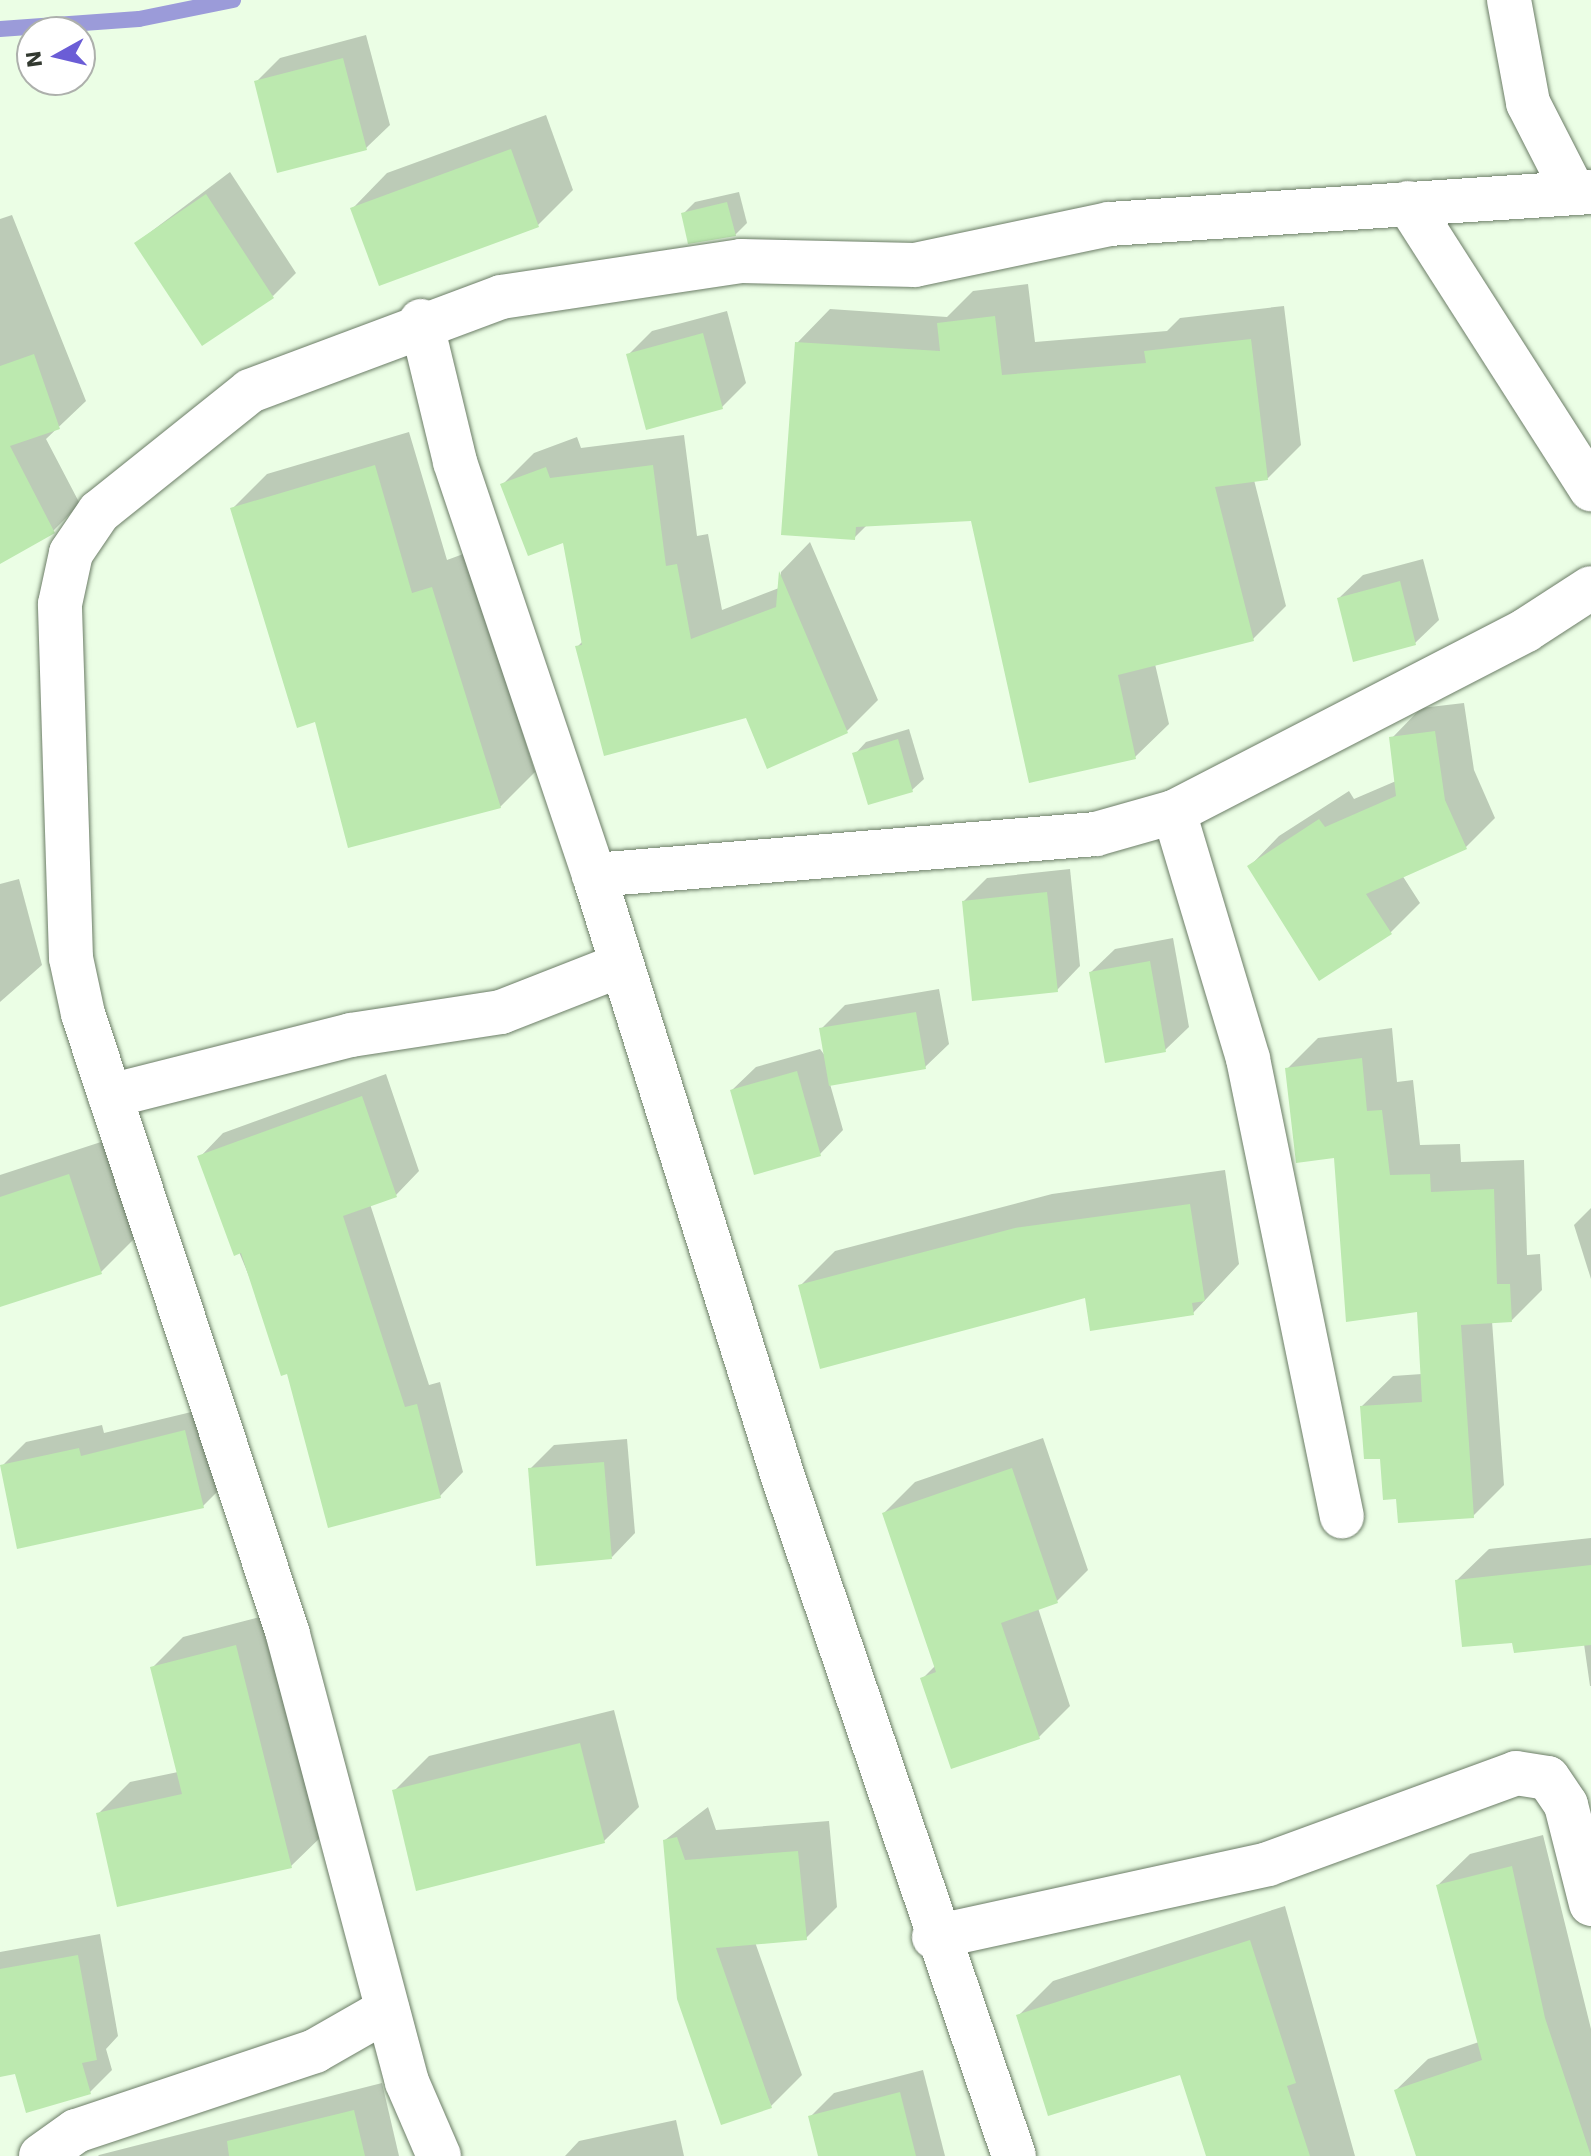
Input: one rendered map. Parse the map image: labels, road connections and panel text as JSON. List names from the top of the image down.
{
  "north": "left"
}
